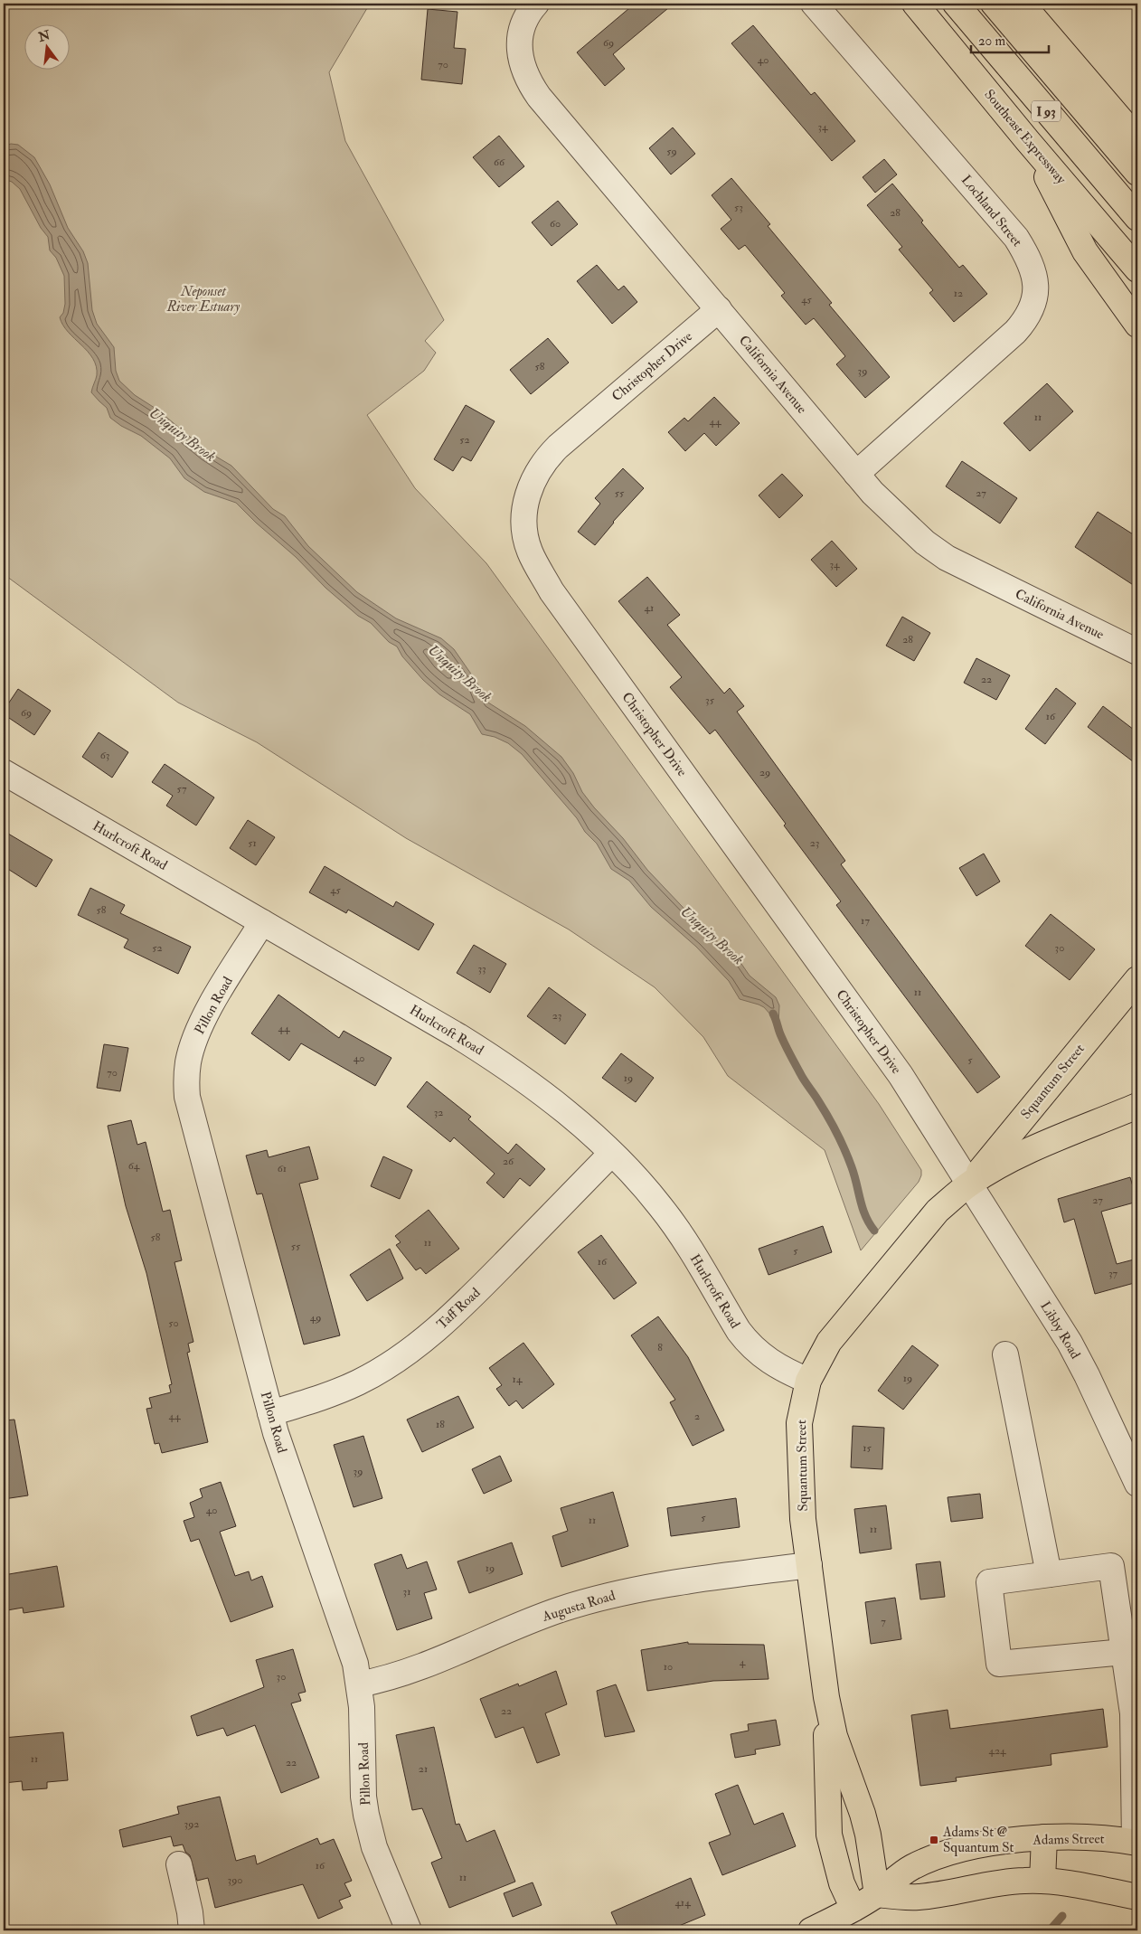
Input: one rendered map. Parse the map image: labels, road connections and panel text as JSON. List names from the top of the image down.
{
  "streets": {
    "main road": [
      "I 93",
      "Southeast Expressway",
      "Squantum Street",
      "Adams Street"
    ],
    "street": [
      "Lochland Street",
      "Christopher Drive",
      "California Avenue",
      "Hurlcroft Road",
      "Pillon Road",
      "Taff Road",
      "Libby Road",
      "Augusta Road"
    ]
  },
  "crossings": [
    ["Lochland Street", "California Avenue"],
    ["Christopher Drive", "California Avenue"],
    ["Christopher Drive", "Squantum Street"],
    ["Christopher Drive", "Libby Road"],
    ["Hurlcroft Road", "Pillon Road"],
    ["Hurlcroft Road", "Squantum Street"],
    ["Hurlcroft Road", "Taff Road"],
    ["Pillon Road", "Taff Road"],
    ["Pillon Road", "Augusta Road"],
    ["Squantum Street", "Libby Road"],
    ["Squantum Street", "Augusta Road"],
    ["Squantum Street", "Adams Street"]
  ],
  "water": ["Unquity Brook"],
  "parks": ["Neponset River Estuary"],
  "places": {
    "transit": ["Adams St @ Squantum St"]
  },
  "house_numbers": [
    "69",
    "40",
    "70",
    "34",
    "59",
    "66",
    "53",
    "28",
    "60",
    "12",
    "45",
    "58",
    "39",
    "11",
    "44",
    "52",
    "55",
    "27",
    "34",
    "41",
    "28",
    "22",
    "35",
    "69",
    "16",
    "63",
    "29",
    "57",
    "51",
    "23",
    "45",
    "58",
    "17",
    "52",
    "30",
    "33",
    "11",
    "23",
    "44",
    "40",
    "5",
    "70",
    "19",
    "32",
    "26",
    "64",
    "61",
    "27",
    "58",
    "11",
    "55",
    "5",
    "16",
    "37",
    "49",
    "50",
    "8",
    "19",
    "14",
    "44",
    "2",
    "18",
    "15",
    "39",
    "40",
    "5",
    "11",
    "11",
    "19",
    "31",
    "7",
    "4",
    "10",
    "30",
    "22",
    "424",
    "11",
    "22",
    "21",
    "392",
    "16",
    "11",
    "390",
    "414"
  ],
  "scale_bar": "20 m",
  "north": "top"
}
